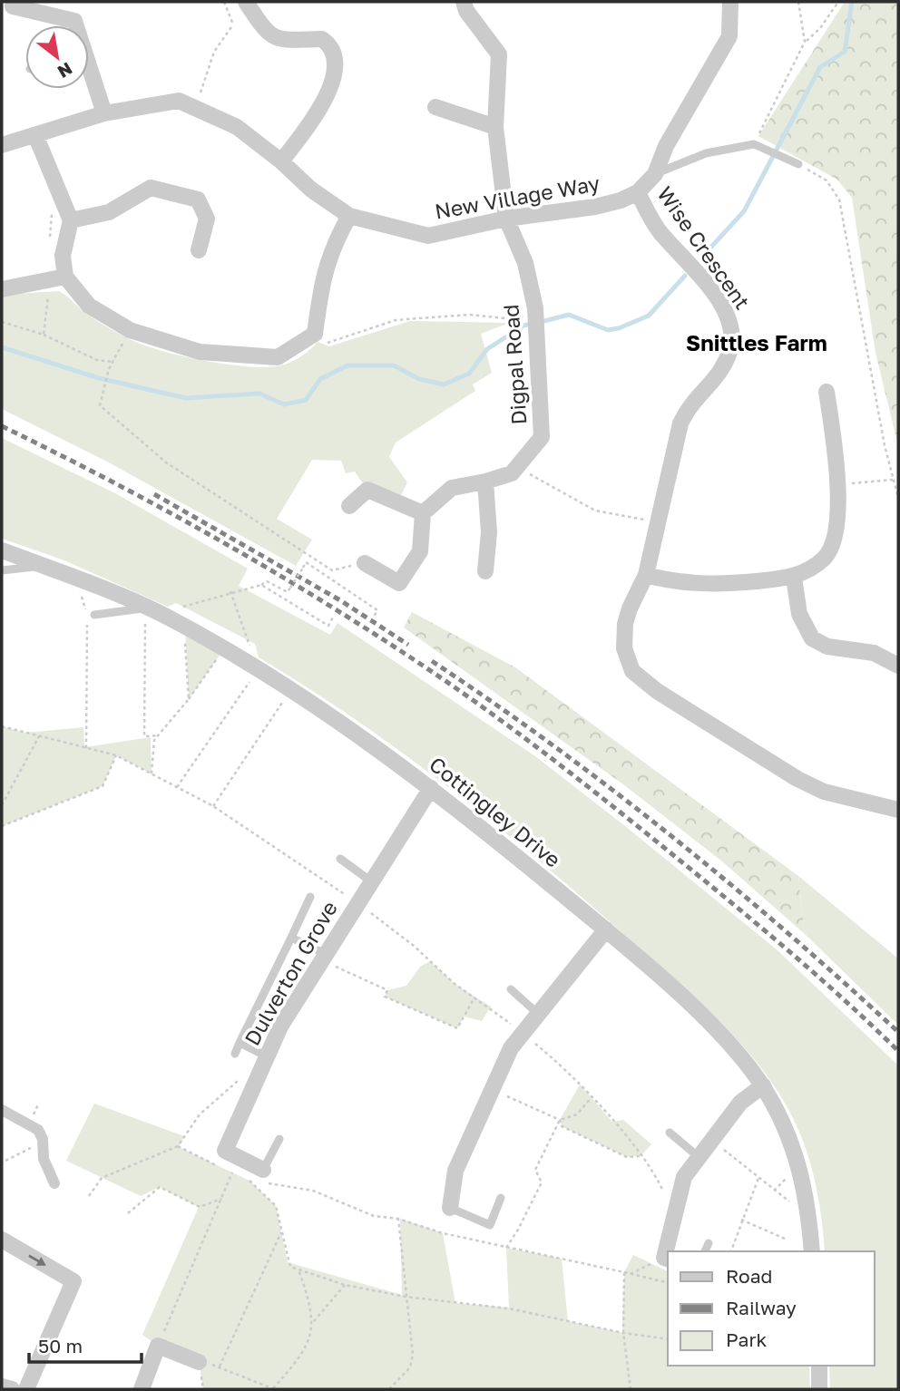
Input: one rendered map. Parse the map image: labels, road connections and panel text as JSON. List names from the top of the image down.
{
  "streets": {
    "street": [
      "New Village Way",
      "Wise Crescent",
      "Digpal Road",
      "Cottingley Drive",
      "Dulverton Grove"
    ]
  },
  "crossings": [
    ["New Village Way", "Wise Crescent"],
    ["New Village Way", "Digpal Road"],
    ["Cottingley Drive", "Dulverton Grove"]
  ],
  "districts": ["Snittles Farm"],
  "legend": ["Road", "Railway", "Park"],
  "scale_bar": "50 m",
  "north": "bottom right"
}
